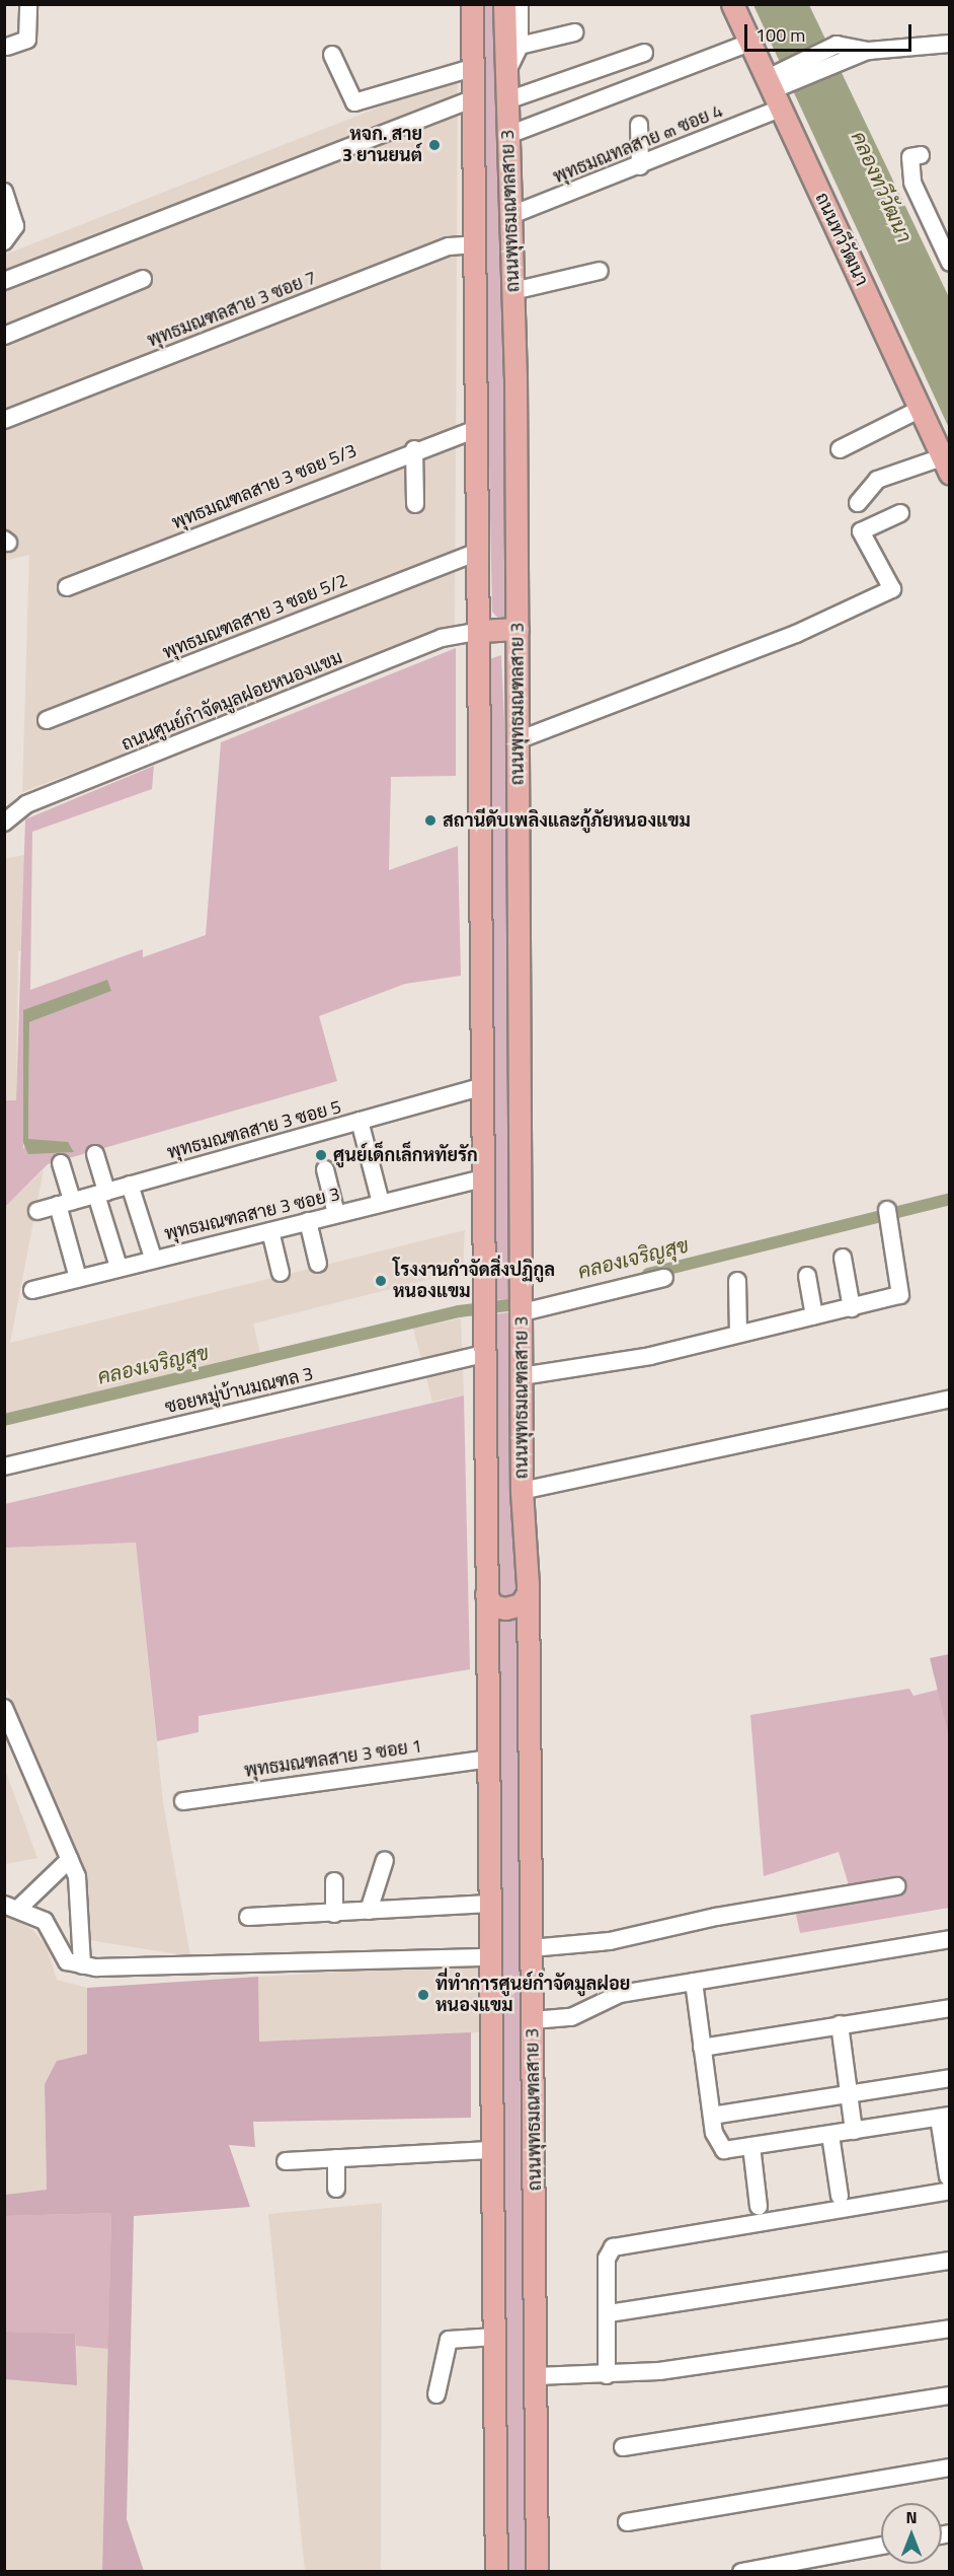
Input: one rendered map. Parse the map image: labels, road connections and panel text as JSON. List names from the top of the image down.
{
  "streets": {
    "main road": ["ถนนพุทธมณฑลสาย 3", "ถนนทวีวัฒนา"],
    "street": [
      "พุทธมณทลสาย ๓ ซอย 4",
      "พุทธมณฑลสาย 3 ซอย 7",
      "พุทธมณฑลสาย 3 ซอย 5/3",
      "พุทธมณฑลสาย 3 ซอย 5/2",
      "ถนนศูนย์กำจัดมูลฝอยหนองแขม",
      "พุทธมณฑลสาย 3 ซอย 5",
      "พุทธมณฑลสาย 3 ซอย 3",
      "ซอยหมู่บ้านมณฑล 3",
      "พุทธมณฑลสาย 3 ซอย 1"
    ]
  },
  "crossings": [
    ["พุทธมณทลสาย ๓ ซอย 4", "ถนนพุทธมณฑลสาย 3"],
    ["พุทธมณทลสาย ๓ ซอย 4", "ถนนทวีวัฒนา"],
    ["ถนนพุทธมณฑลสาย 3", "พุทธมณฑลสาย 3 ซอย 7"],
    ["ถนนพุทธมณฑลสาย 3", "พุทธมณฑลสาย 3 ซอย 5/3"],
    ["ถนนพุทธมณฑลสาย 3", "พุทธมณฑลสาย 3 ซอย 5/2"],
    ["ถนนพุทธมณฑลสาย 3", "ถนนศูนย์กำจัดมูลฝอยหนองแขม"],
    ["ถนนพุทธมณฑลสาย 3", "พุทธมณฑลสาย 3 ซอย 5"],
    ["ถนนพุทธมณฑลสาย 3", "พุทธมณฑลสาย 3 ซอย 3"],
    ["ถนนพุทธมณฑลสาย 3", "ซอยหมู่บ้านมณฑล 3"],
    ["ถนนพุทธมณฑลสาย 3", "พุทธมณฑลสาย 3 ซอย 1"]
  ],
  "water": ["คลองทวีวัฒนา", "คลองเจริญสุข"],
  "places": [
    "หจก. สาย 3 ยานยนต์",
    "สถานีดับเพลิงและกู้ภัยหนองแขม",
    "ศูนย์เด็กเล็กหทัยรัก",
    "โรงงานกำจัดสิ่งปฏิกูล หนองแขม",
    "ที่ทำการศูนย์กำจัดมูลฝอย หนองแขม"
  ],
  "scale_bar": "100 m",
  "north": "top"
}
